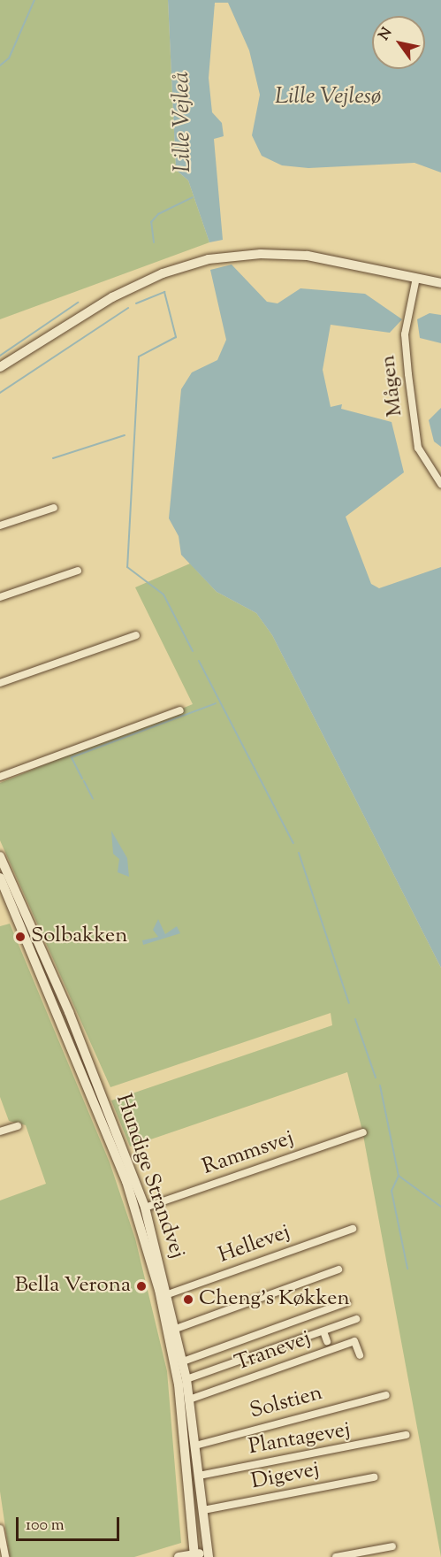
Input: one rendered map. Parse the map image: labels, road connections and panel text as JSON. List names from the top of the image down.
{
  "streets": {
    "main road": ["Hundige Strandvej"],
    "street": [
      "Mågen",
      "Rammsvej",
      "Hellevej",
      "Tranevej",
      "Solstien",
      "Plantagevej",
      "Digevej"
    ]
  },
  "crossings": [
    ["Rammsvej", "Hundige Strandvej"],
    ["Hundige Strandvej", "Hellevej"],
    ["Hundige Strandvej", "Tranevej"],
    ["Hundige Strandvej", "Solstien"],
    ["Hundige Strandvej", "Plantagevej"],
    ["Hundige Strandvej", "Digevej"]
  ],
  "water": ["Lille Vejlesø", "Lille Vejleå"],
  "places": ["Solbakken", "Bella Verona", "Cheng's Køkken"],
  "scale_bar": "100 m",
  "north": "top left"
}
